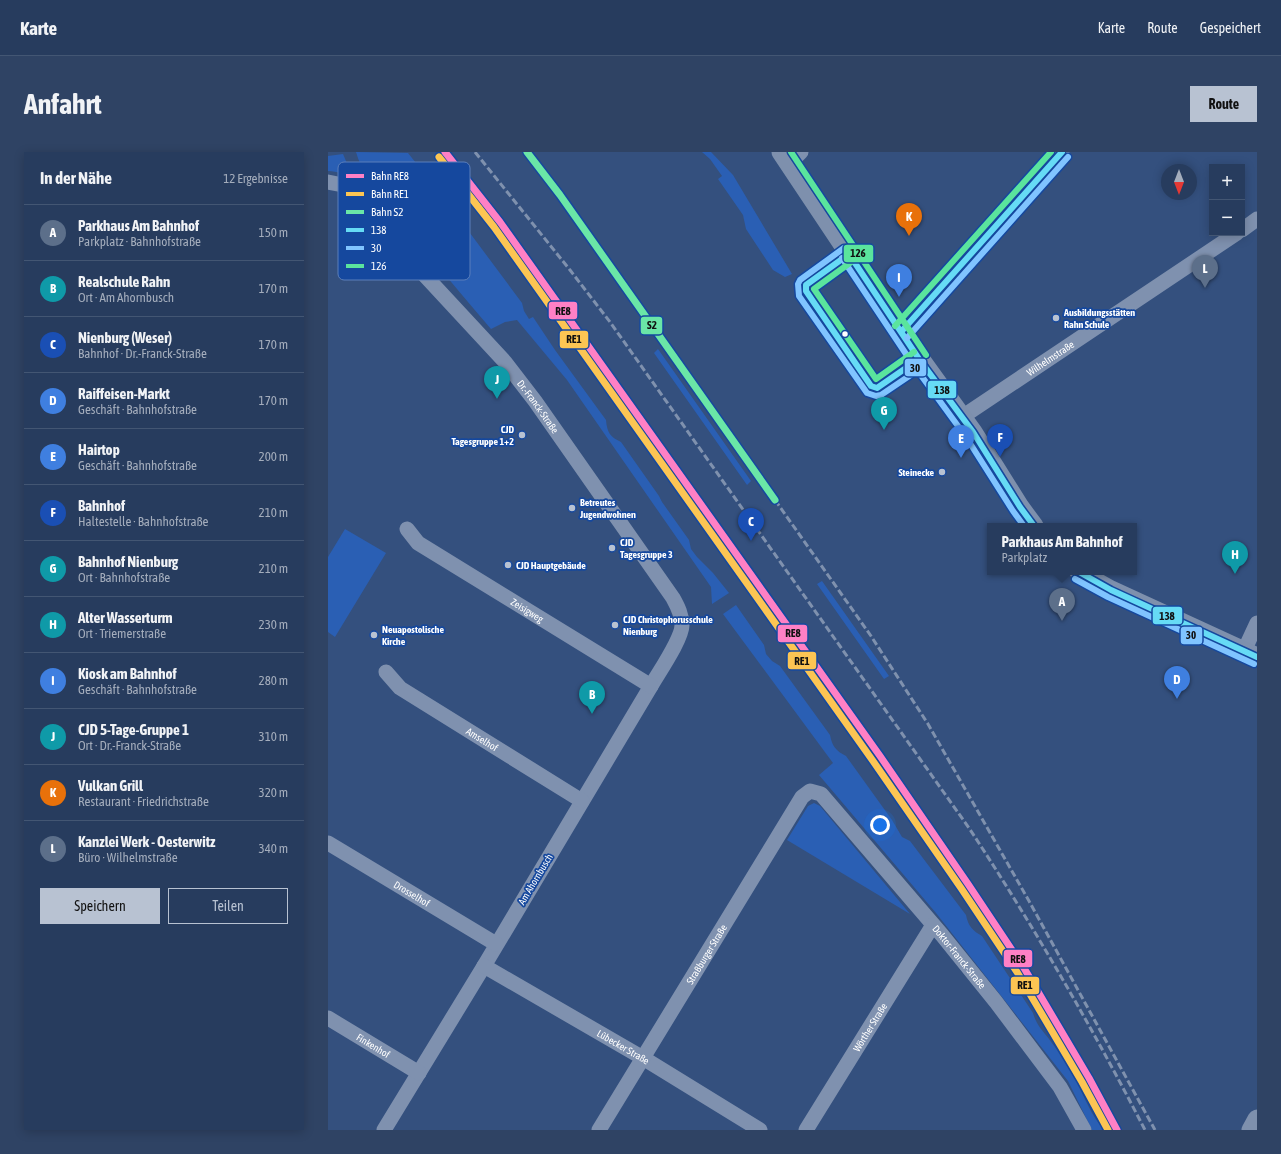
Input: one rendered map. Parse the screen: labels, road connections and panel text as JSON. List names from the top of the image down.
{
  "streets": {
    "street": [
      "Wilhelmstraße",
      "Dr.-Franck-Straße",
      "Zeisigweg",
      "Amselhof",
      "Am Ahornbusch",
      "Drosselhof",
      "Straßburger Straße",
      "Doktor-Franck-Straße",
      "Wörther Straße",
      "Finkenhof",
      "Lübecker Straße"
    ]
  },
  "crossings": [
    ["Dr.-Franck-Straße", "Am Ahornbusch"],
    ["Zeisigweg", "Am Ahornbusch"],
    ["Amselhof", "Am Ahornbusch"],
    ["Am Ahornbusch", "Drosselhof"],
    ["Am Ahornbusch", "Finkenhof"],
    ["Am Ahornbusch", "Lübecker Straße"],
    ["Straßburger Straße", "Doktor-Franck-Straße"],
    ["Straßburger Straße", "Lübecker Straße"],
    ["Doktor-Franck-Straße", "Wörther Straße"]
  ],
  "places": [
    "Ausbildungsstätten Rahn Schule",
    "CJD Tagesgruppe 1+2",
    "Steinecke",
    "Betreutes Jugendwohnen",
    "CJD Tagesgruppe 3",
    "CJD Hauptgebäude",
    "CJD Christophorusschule Nienburg",
    "Neuapostolische Kirche"
  ],
  "lines": [
    "rail line RE8",
    "rail line S2",
    "transit line 138",
    "transit line 126",
    "rail line RE1",
    "transit line 30"
  ],
  "legend": [
    "Bahn RE8",
    "Bahn RE1",
    "Bahn S2",
    "138",
    "30",
    "126"
  ],
  "north": "bottom",
  "page": {
    "header": "Karte",
    "nav": ["Karte", "Route", "Gespeichert"],
    "buttons": [
      "Route",
      ["Speichern", "Teilen"]
    ],
    "title": "Anfahrt",
    "heading": ["In der Nähe", "12 Ergebnisse"],
    "map_buttons": ["+", "−"],
    "pins": [
      "K",
      "L",
      "I",
      "J",
      "G",
      "F",
      "E",
      "C",
      "H",
      "A",
      "D",
      "B"
    ],
    "list": [
      {
        "mark": "A",
        "name": "Parkhaus Am Bahnhof",
        "note": "Parkplatz · Bahnhofstraße",
        "value": "150 m"
      },
      {
        "mark": "B",
        "name": "Realschule Rahn",
        "note": "Ort · Am Ahornbusch",
        "value": "170 m"
      },
      {
        "mark": "C",
        "name": "Nienburg (Weser)",
        "note": "Bahnhof · Dr.-Franck-Straße",
        "value": "170 m"
      },
      {
        "mark": "D",
        "name": "Raiffeisen-Markt",
        "note": "Geschäft · Bahnhofstraße",
        "value": "170 m"
      },
      {
        "mark": "E",
        "name": "Hairtop",
        "note": "Geschäft · Bahnhofstraße",
        "value": "200 m"
      },
      {
        "mark": "F",
        "name": "Bahnhof",
        "note": "Haltestelle · Bahnhofstraße",
        "value": "210 m"
      },
      {
        "mark": "G",
        "name": "Bahnhof Nienburg",
        "note": "Ort · Bahnhofstraße",
        "value": "210 m"
      },
      {
        "mark": "H",
        "name": "Alter Wasserturm",
        "note": "Ort · Triemerstraße",
        "value": "230 m"
      },
      {
        "mark": "I",
        "name": "Kiosk am Bahnhof",
        "note": "Geschäft · Bahnhofstraße",
        "value": "280 m"
      },
      {
        "mark": "J",
        "name": "CJD 5-Tage-Gruppe 1",
        "note": "Ort · Dr.-Franck-Straße",
        "value": "310 m"
      },
      {
        "mark": "K",
        "name": "Vulkan Grill",
        "note": "Restaurant · Friedrichstraße",
        "value": "320 m"
      },
      {
        "mark": "L",
        "name": "Kanzlei Werk - Oesterwitz",
        "note": "Büro · Wilhelmstraße",
        "value": "340 m"
      }
    ],
    "popup": ["Parkhaus Am Bahnhof", "Parkplatz"]
  }
}
